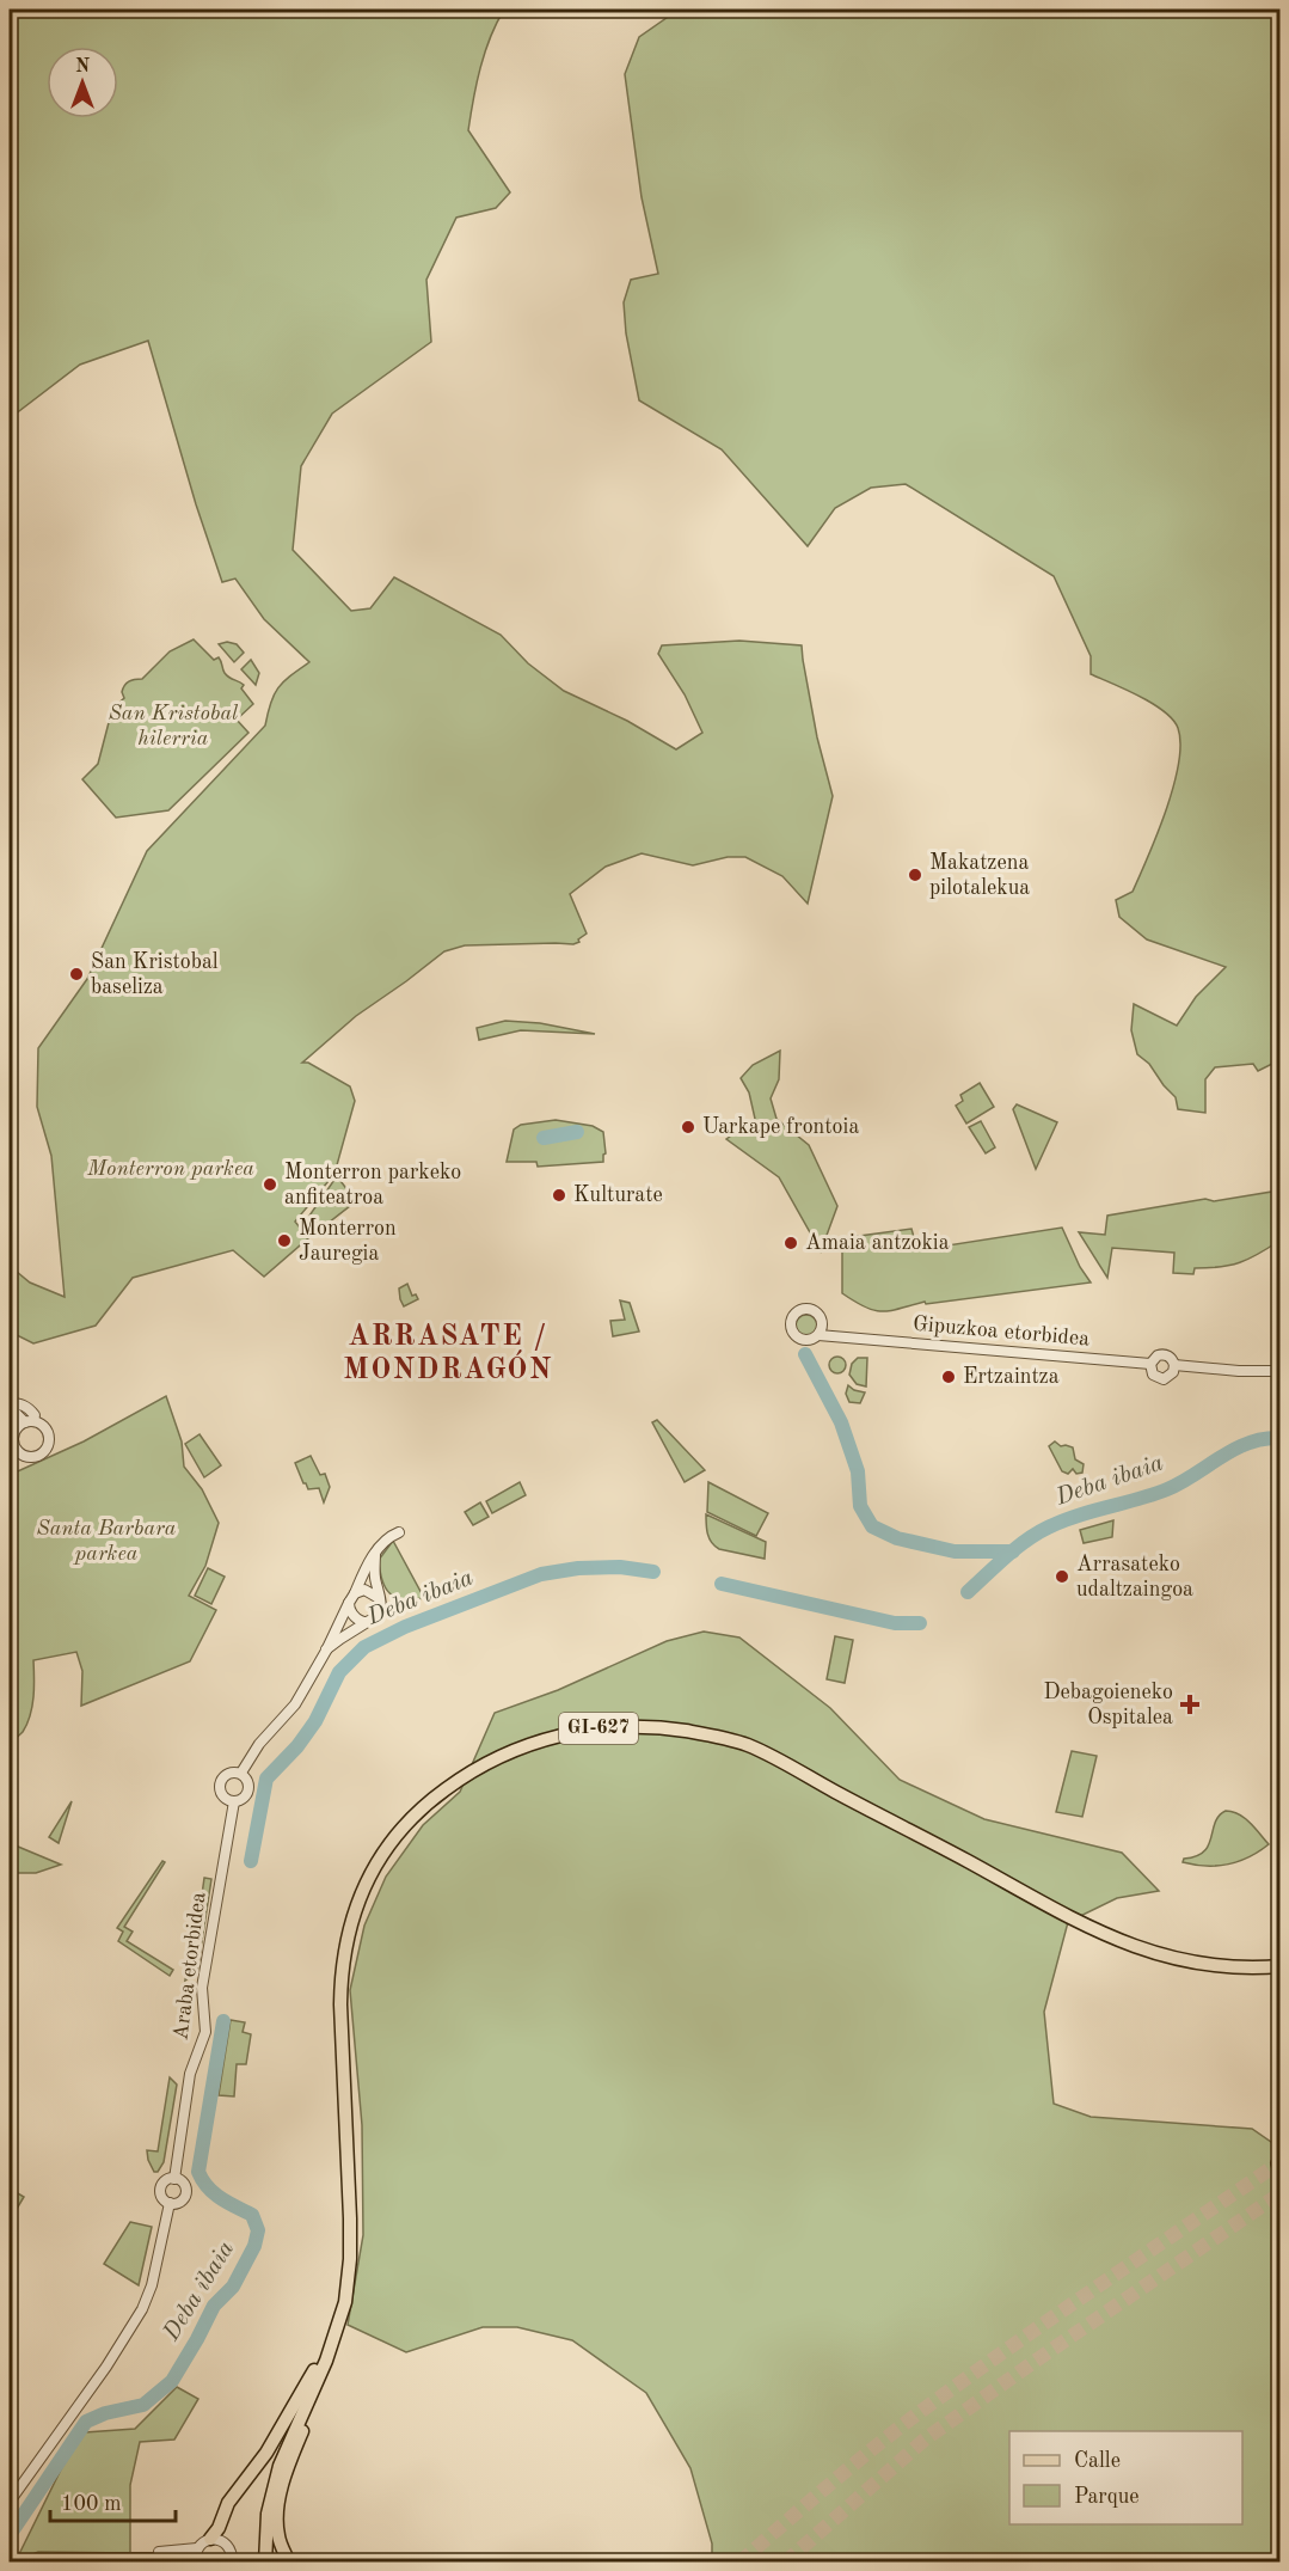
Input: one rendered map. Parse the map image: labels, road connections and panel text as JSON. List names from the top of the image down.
{
  "streets": {
    "main road": ["GI-627"],
    "street": ["Gipuzkoa etorbidea", "Araba etorbidea"]
  },
  "districts": ["ARRASATE / MONDRAGÓN"],
  "water": ["Deba ibaia"],
  "parks": ["San Kristobal hilerria", "Monterron parkea", "Santa Barbara parkea"],
  "places": {
    "other": [
      "Makatzena pilotalekua",
      "San Kristobal baseliza",
      "Uarkape frontoia",
      "Monterron parkeko anfiteatroa",
      "Kulturate",
      "Monterron Jauregia",
      "Amaia antzokia",
      "Ertzaintza",
      "Arrasateko udaltzaingoa"
    ],
    "health": ["Debagoieneko Ospitalea"]
  },
  "legend": ["Calle", "Parque"],
  "scale_bar": "100 m",
  "north": "top"
}
